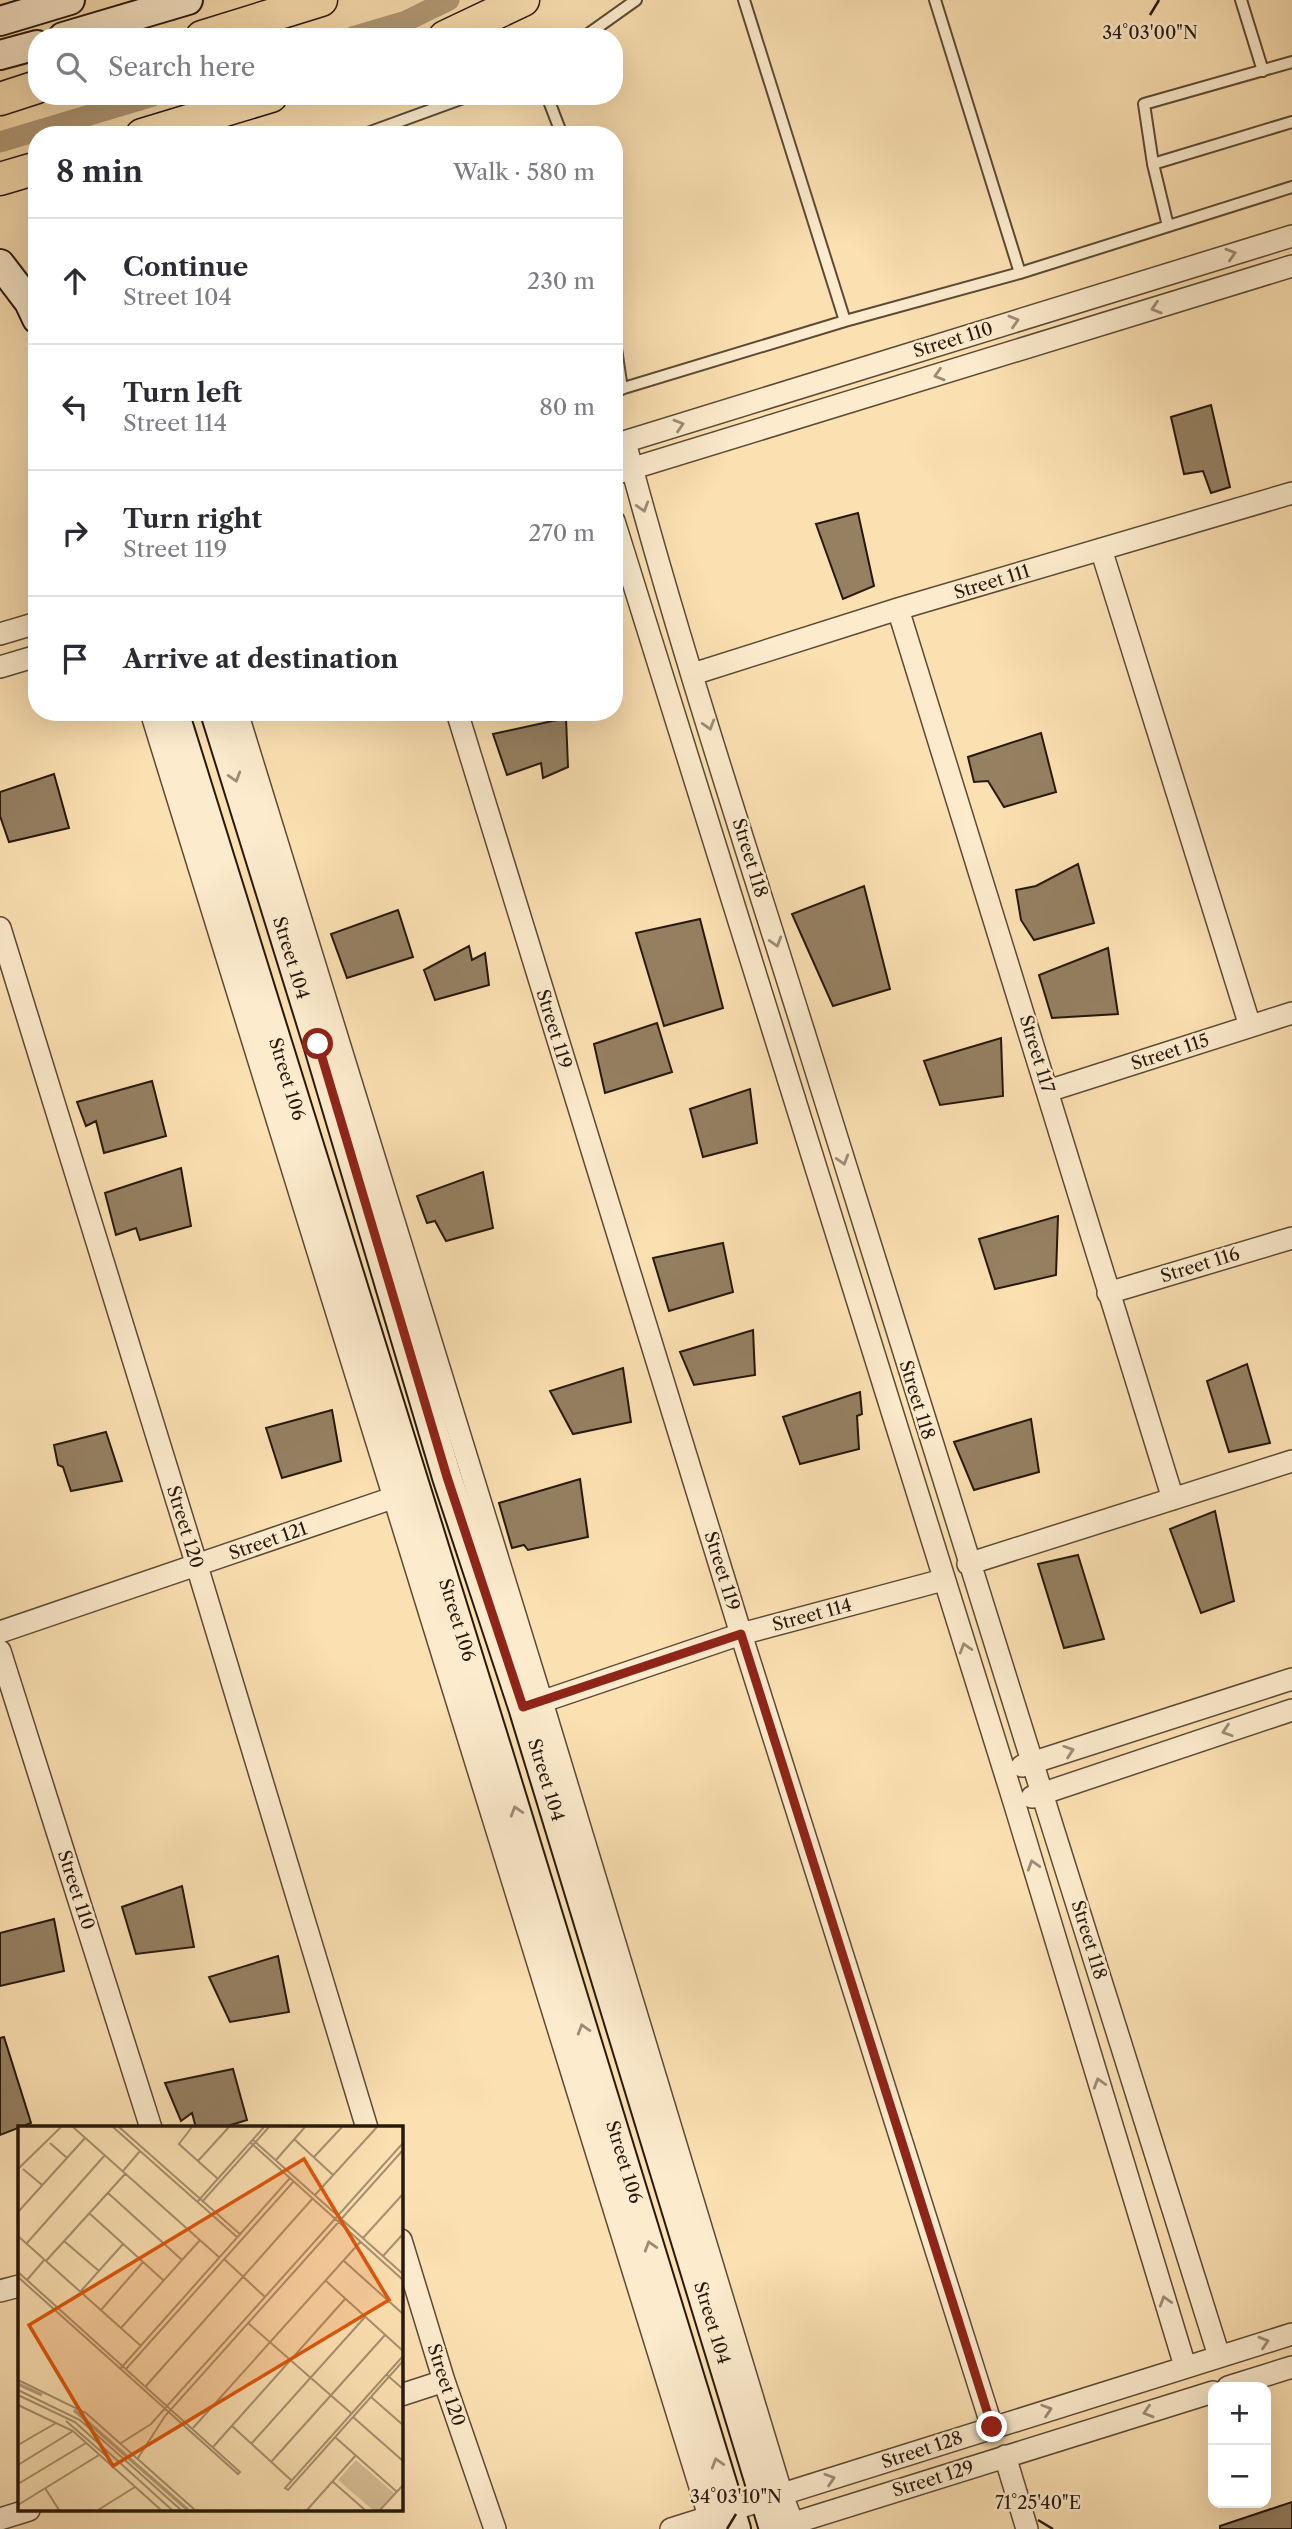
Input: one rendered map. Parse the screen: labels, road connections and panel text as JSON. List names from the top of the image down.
{
  "streets": {
    "street": [
      "Street 110",
      "Street 111",
      "Street 118",
      "Street 104",
      "Street 119",
      "Street 115",
      "Street 117",
      "Street 106",
      "Street 116",
      "Street 120",
      "Street 121",
      "Street 114",
      "Street 128",
      "Street 129"
    ]
  },
  "crossings": [
    ["Street 110", "Street 118"],
    ["Street 111", "Street 118"],
    ["Street 111", "Street 117"],
    ["Street 118", "Street 128"],
    ["Street 104", "Street 114"],
    ["Street 104", "Street 128"],
    ["Street 104", "Street 129"],
    ["Street 119", "Street 114"],
    ["Street 119", "Street 128"],
    ["Street 115", "Street 117"],
    ["Street 117", "Street 116"],
    ["Street 106", "Street 121"],
    ["Street 106", "Street 128"],
    ["Street 120", "Street 121"]
  ],
  "one_way": ["Street 128", "Street 129"],
  "page": {
    "search": "Search here",
    "heading": ["8 min", "Walk · 580 m"],
    "list": [
      ["Continue", "Street 104", "230 m"],
      ["Turn left", "Street 114", "80 m"],
      ["Turn right", "Street 119", "270 m"],
      "Arrive at destination"
    ],
    "map_buttons": ["+", "−"]
  },
  "coordinates": ["34°03'00\"N", "34°03'10\"N", "71°25'40\"E"]
}
